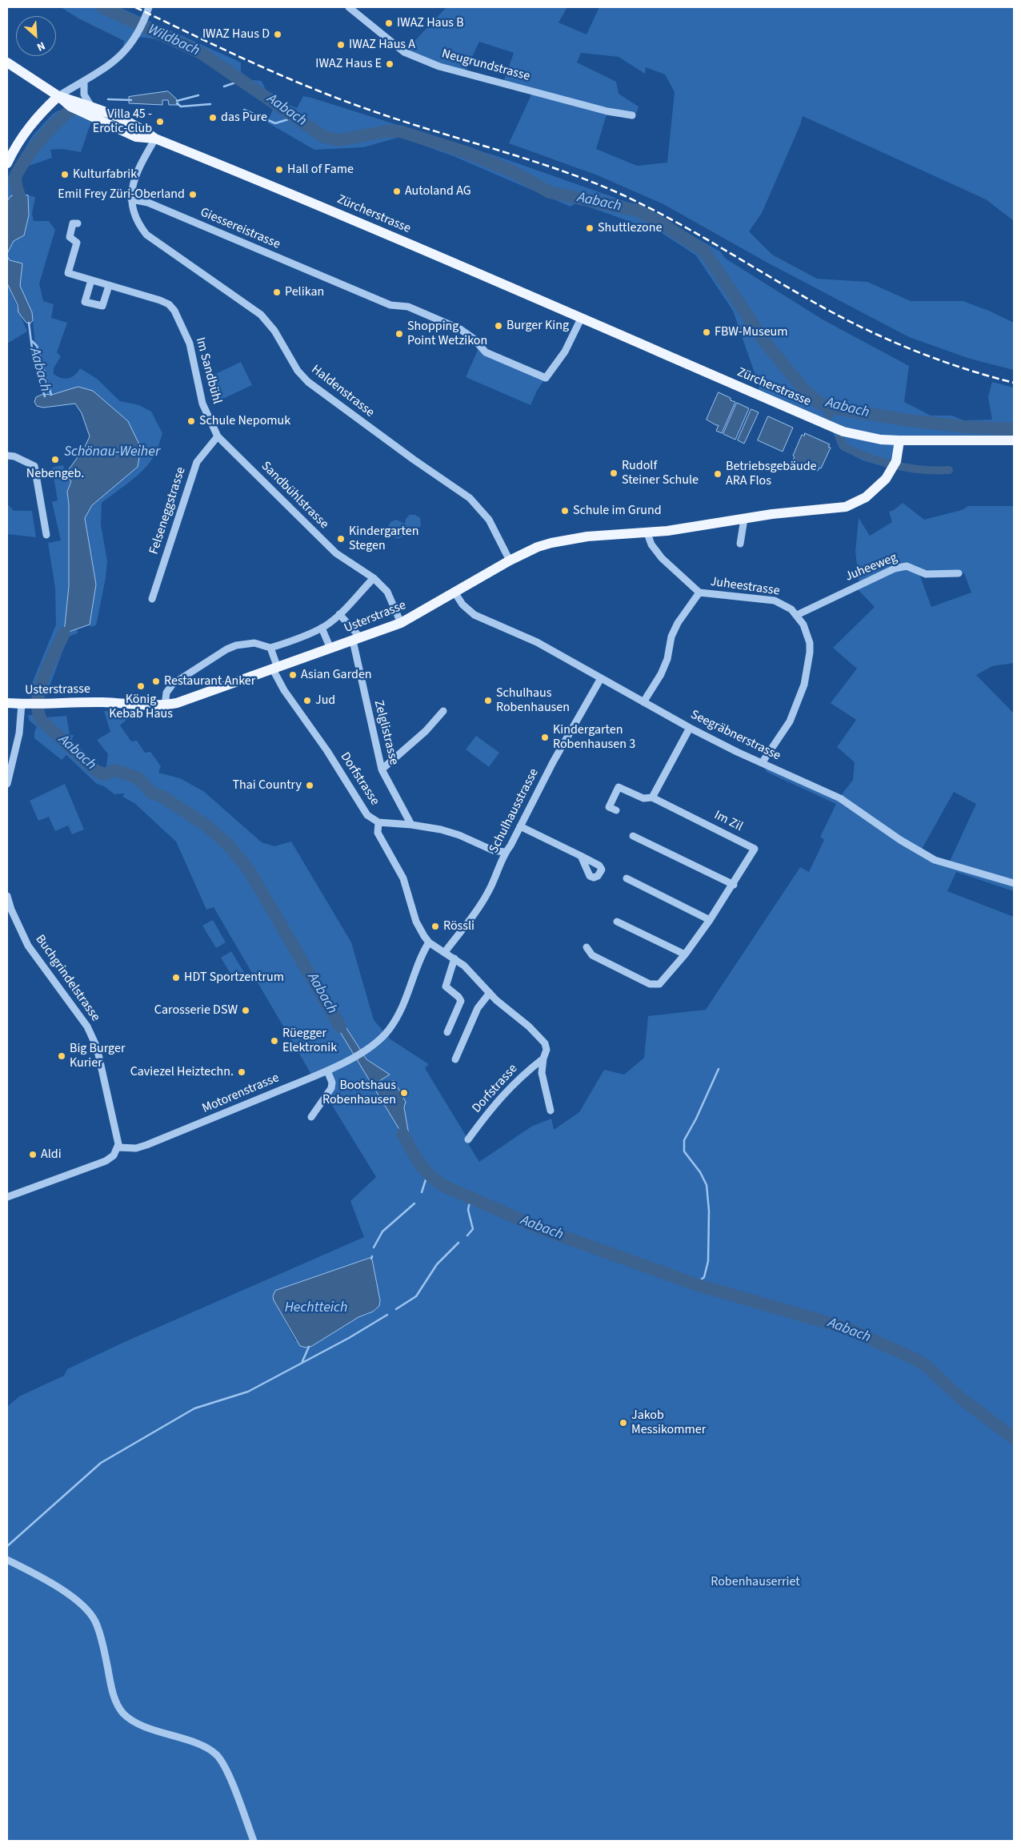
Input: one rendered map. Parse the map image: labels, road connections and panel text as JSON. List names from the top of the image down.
{
  "streets": {
    "main road": ["Zürcherstrasse", "Usterstrasse"],
    "street": [
      "Neugrundstrasse",
      "Giessereistrasse",
      "Im Sandbühl",
      "Haldenstrasse",
      "Sandbühlstrasse",
      "Felseneggstrasse",
      "Juheeweg",
      "Juheestrasse",
      "Zelglistrasse",
      "Seegräbnerstrasse",
      "Dorfstrasse",
      "Schulhausstrasse",
      "Im Zil",
      "Buchgrindelstrasse",
      "Motorenstrasse"
    ]
  },
  "crossings": [
    ["Zürcherstrasse", "Giessereistrasse"],
    ["Zürcherstrasse", "Haldenstrasse"],
    ["Zürcherstrasse", "Usterstrasse"],
    ["Giessereistrasse", "Haldenstrasse"],
    ["Im Sandbühl", "Sandbühlstrasse"],
    ["Im Sandbühl", "Felseneggstrasse"],
    ["Haldenstrasse", "Usterstrasse"],
    ["Sandbühlstrasse", "Felseneggstrasse"],
    ["Sandbühlstrasse", "Usterstrasse"],
    ["Juheeweg", "Juheestrasse"],
    ["Juheestrasse", "Usterstrasse"],
    ["Juheestrasse", "Seegräbnerstrasse"],
    ["Usterstrasse", "Zelglistrasse"],
    ["Usterstrasse", "Seegräbnerstrasse"],
    ["Usterstrasse", "Dorfstrasse"],
    ["Seegräbnerstrasse", "Schulhausstrasse"],
    ["Dorfstrasse", "Schulhausstrasse"],
    ["Dorfstrasse", "Motorenstrasse"],
    ["Buchgrindelstrasse", "Motorenstrasse"]
  ],
  "water": [
    "Wildbach",
    "Aabach",
    "Schönau-Weiher",
    "Hechtteich"
  ],
  "parks": ["Robenhauserriet"],
  "places": [
    "IWAZ Haus B",
    "IWAZ Haus D",
    "IWAZ Haus A",
    "IWAZ Haus E",
    "das Pure",
    "Villa 45 - Erotic-Club",
    "Hall of Fame",
    "Kulturfabrik",
    "Autoland AG",
    "Emil Frey Züri-Oberland",
    "Shuttlezone",
    "Pelikan",
    "Burger King",
    "FBW-Museum",
    "Shopping Point Wetzikon",
    "Schule Nepomuk",
    "Nebengeb.",
    "Rudolf Steiner Schule",
    "Betriebsgebäude ARA Flos",
    "Schule im Grund",
    "Kindergarten Stegen",
    "Asian Garden",
    "Restaurant Anker",
    "König Kebab Haus",
    "Jud",
    "Schulhaus Robenhausen",
    "Kindergarten Robenhausen 3",
    "Thai Country",
    "Rössli",
    "HDT Sportzentrum",
    "Carosserie DSW",
    "Rüegger Elektronik",
    "Big Burger Kurier",
    "Caviezel Heiztechn.",
    "Bootshaus Robenhausen",
    "Aldi",
    "Jakob Messikommer"
  ],
  "north": "bottom right"
}
